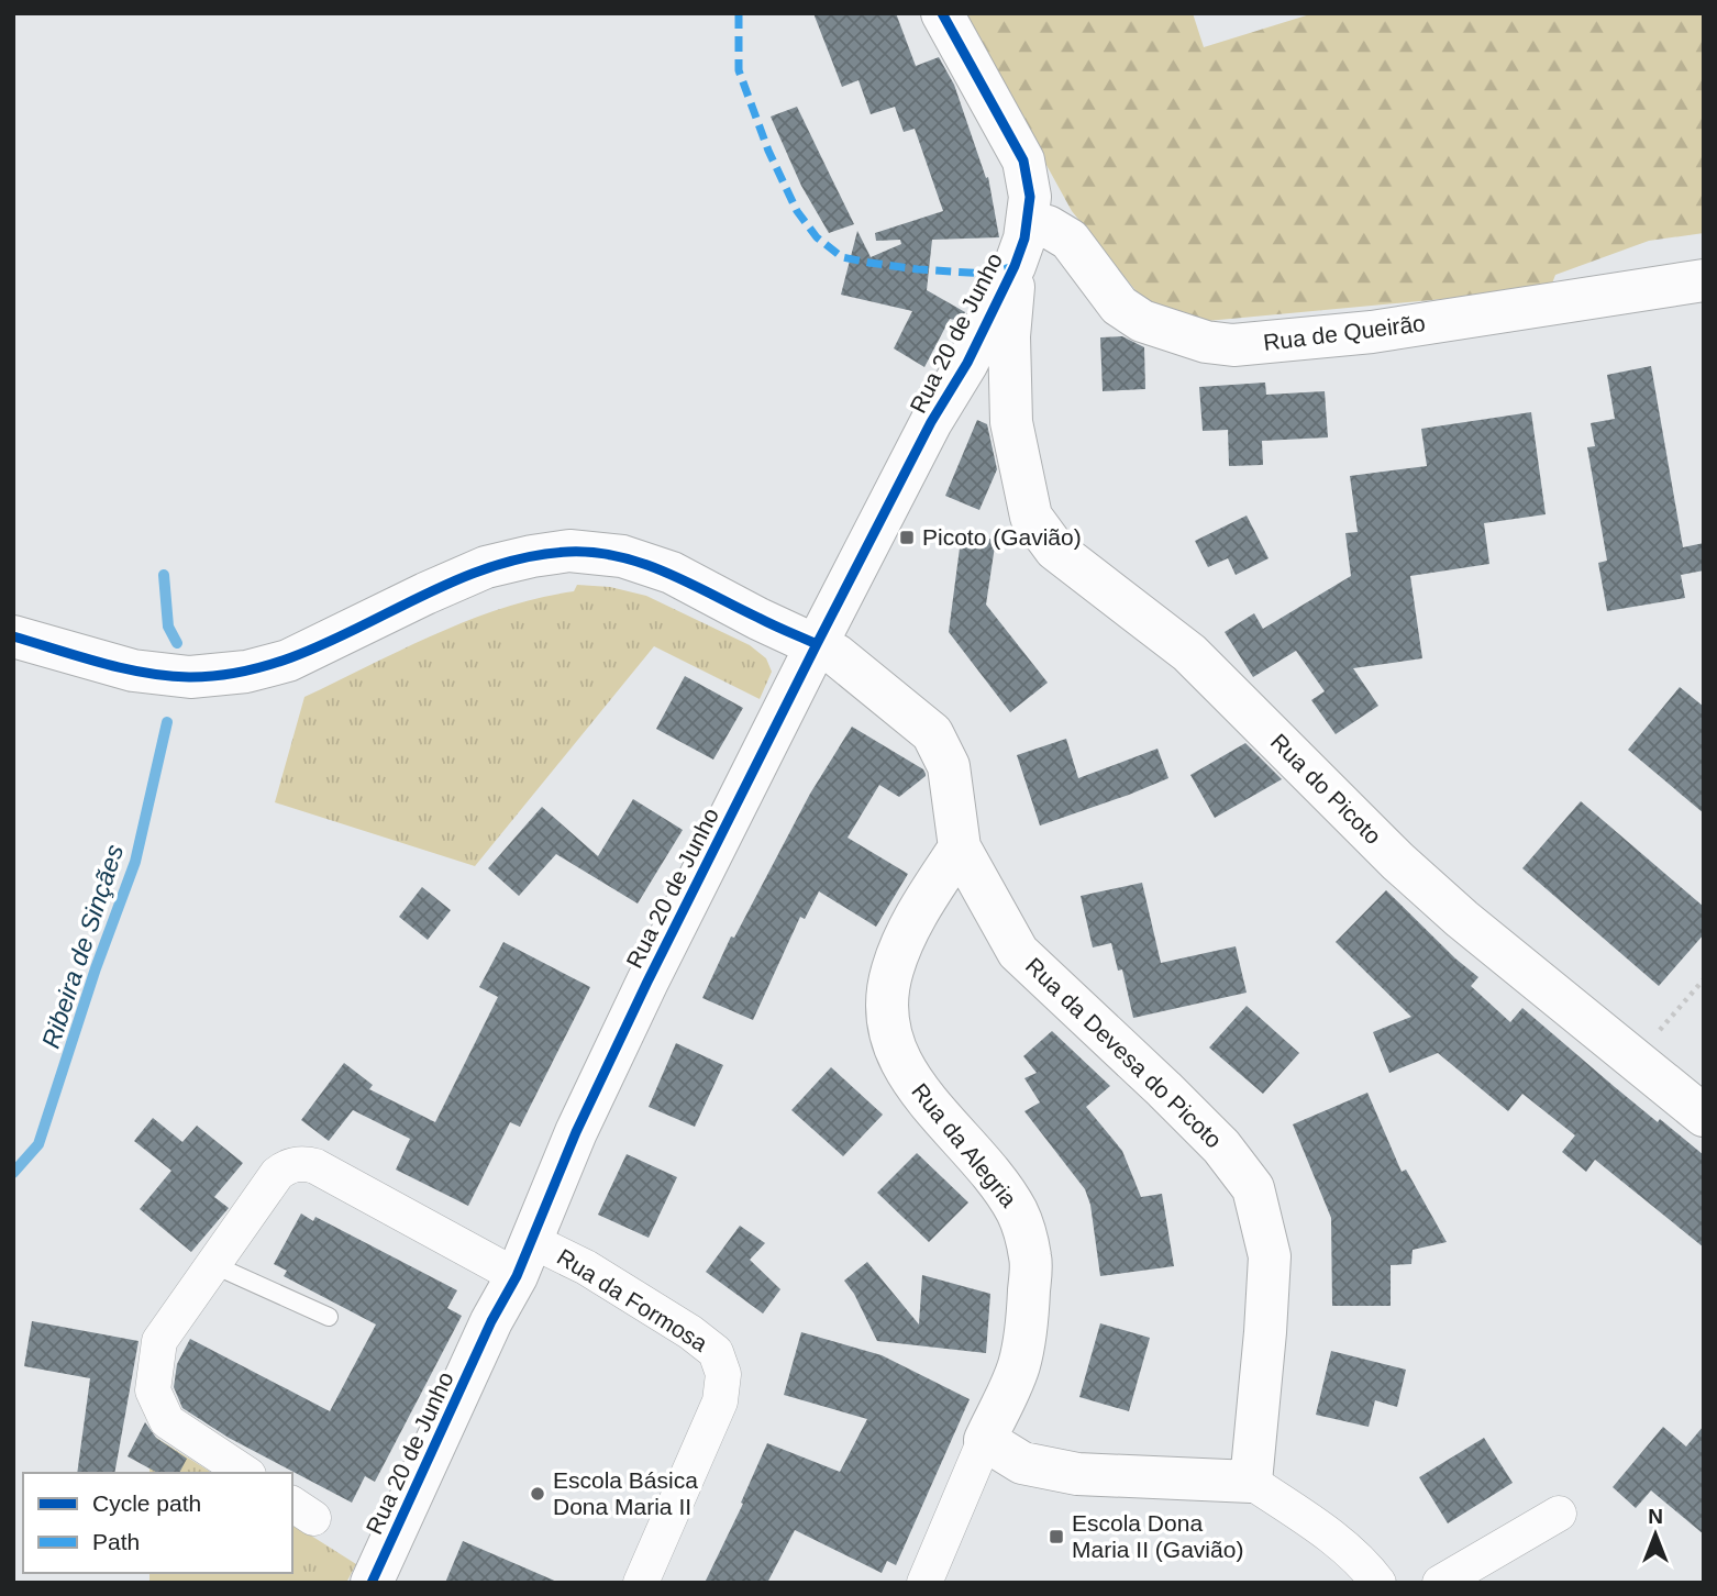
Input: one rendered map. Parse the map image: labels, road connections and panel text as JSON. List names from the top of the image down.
{
  "streets": {
    "street": [
      "Rua 20 de Junho",
      "Rua de Queirão",
      "Rua do Picoto",
      "Rua da Devesa do Picoto",
      "Rua da Alegria",
      "Rua da Formosa"
    ]
  },
  "crossings": [
    ["Rua 20 de Junho", "Rua de Queirão"],
    ["Rua 20 de Junho", "Rua do Picoto"],
    ["Rua 20 de Junho", "Rua da Devesa do Picoto"],
    ["Rua 20 de Junho", "Rua da Formosa"],
    ["Rua da Devesa do Picoto", "Rua da Alegria"]
  ],
  "water": ["Ribeira de Sinçães"],
  "places": {
    "transit": ["Picoto (Gavião)", "Escola Dona Maria II (Gavião)"],
    "other": ["Escola Básica Dona Maria II"]
  },
  "legend": ["Cycle path", "Path"],
  "north": "top"
}
